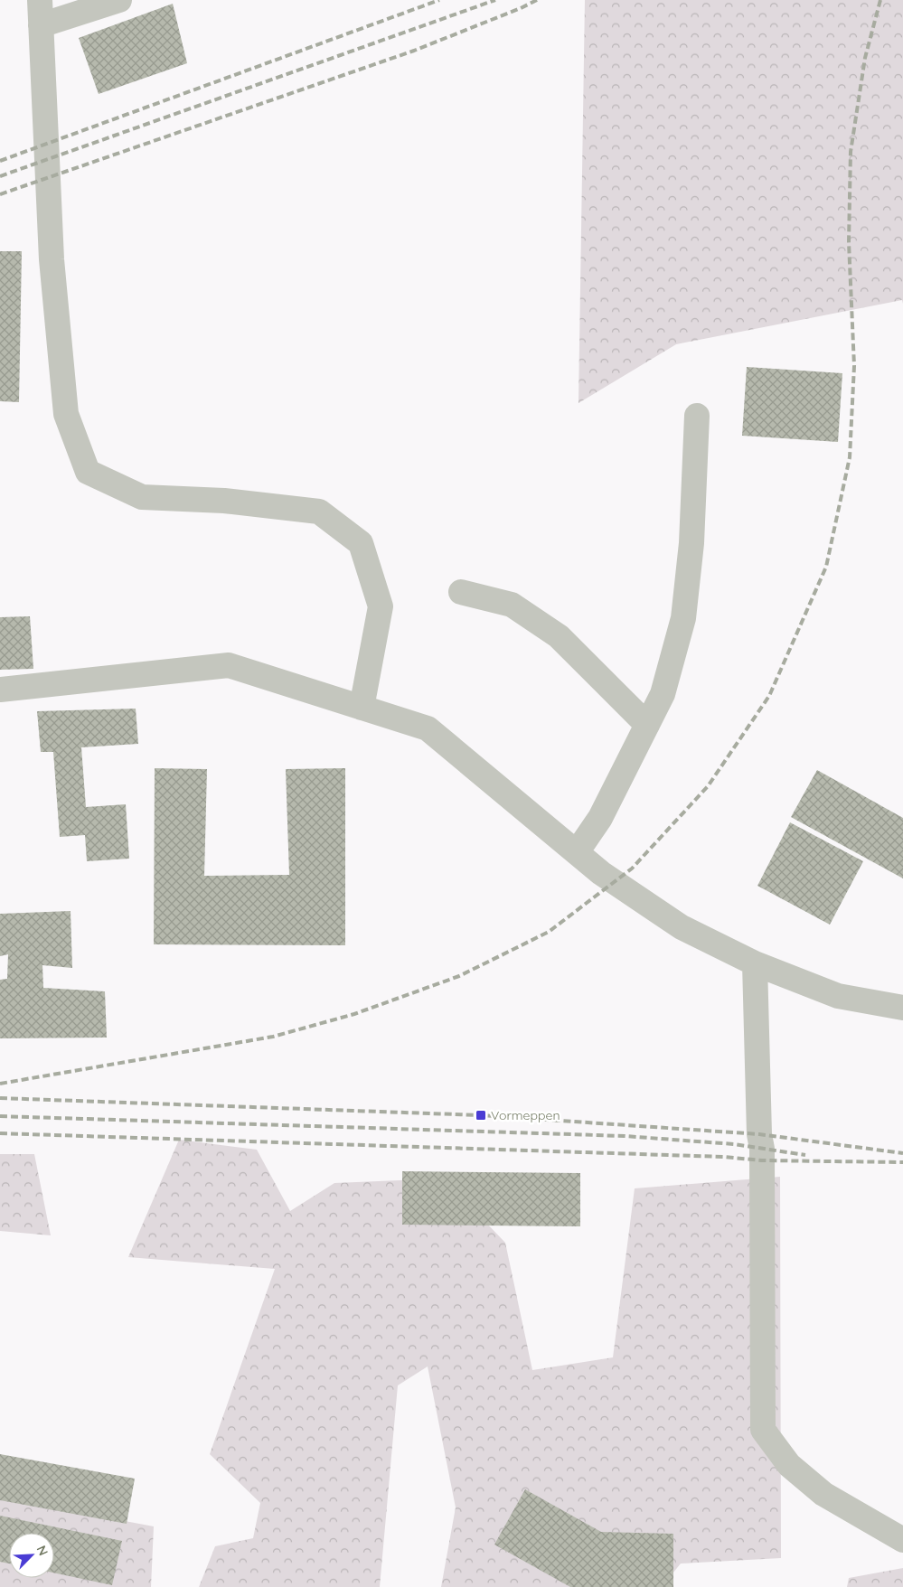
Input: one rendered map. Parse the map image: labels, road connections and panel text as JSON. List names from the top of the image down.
{
  "places": {
    "transit": ["Vormeppen"]
  },
  "north": "top right"
}
